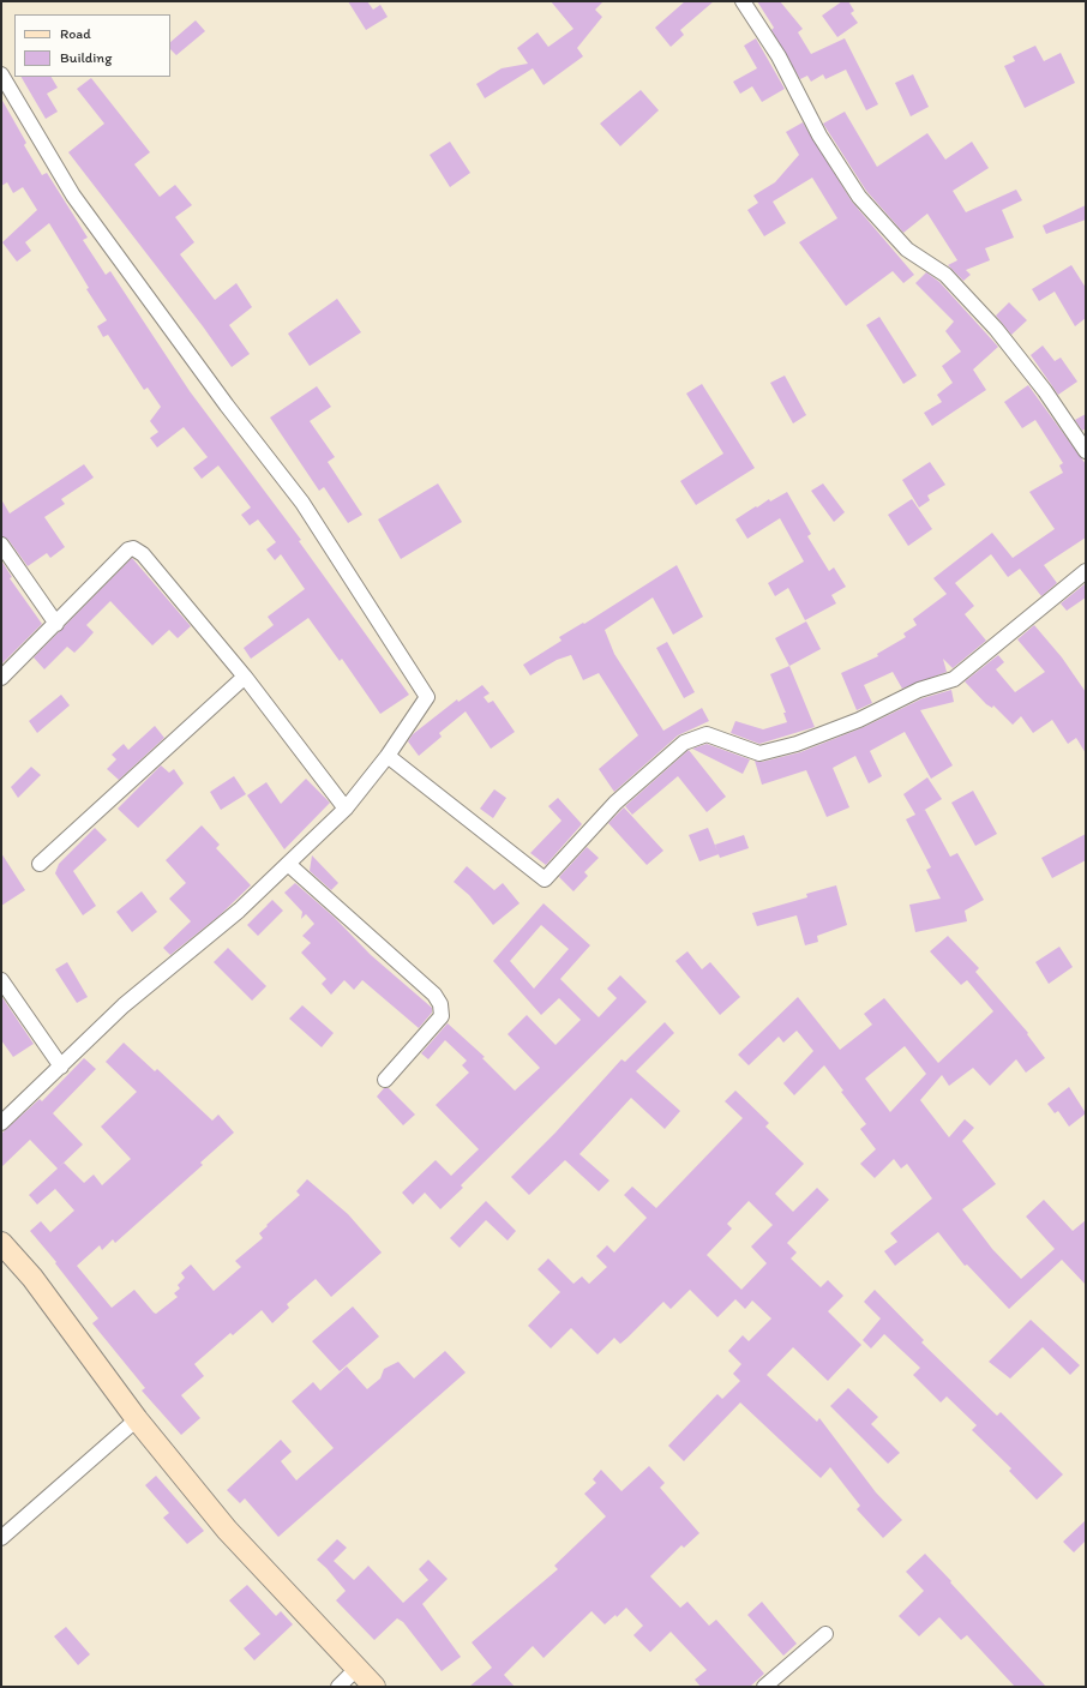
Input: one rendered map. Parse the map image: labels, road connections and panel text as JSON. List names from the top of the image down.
{
  "legend": ["Road", "Building"]
}
